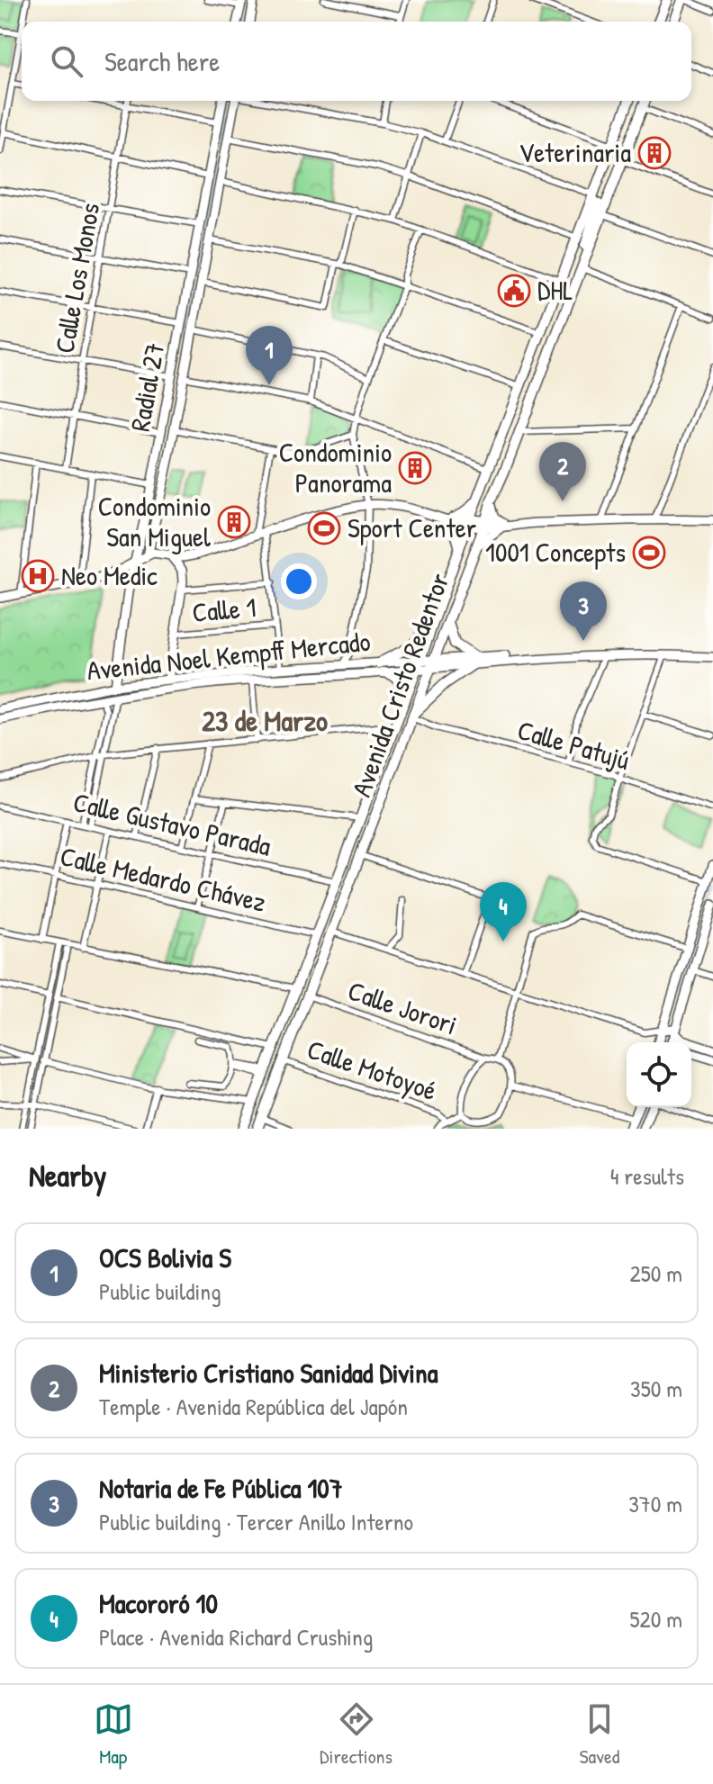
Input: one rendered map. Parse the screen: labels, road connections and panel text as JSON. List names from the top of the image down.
{
  "streets": {
    "main road": ["Avenida Cristo Redentor"],
    "street": [
      "Calle Los Monos",
      "Radial 27",
      "Calle 1",
      "Avenida Noel Kempff Mercado",
      "Calle Patujú",
      "Calle Gustavo Parada",
      "Calle Medardo Chávez",
      "Calle Jorori",
      "Calle Motoyoé"
    ]
  },
  "crossings": [
    ["Radial 27", "Avenida Noel Kempff Mercado"],
    ["Avenida Noel Kempff Mercado", "Avenida Cristo Redentor"],
    ["Avenida Cristo Redentor", "Calle Patujú"],
    ["Avenida Cristo Redentor", "Calle Gustavo Parada"],
    ["Avenida Cristo Redentor", "Calle Medardo Chávez"],
    ["Avenida Cristo Redentor", "Calle Jorori"],
    ["Avenida Cristo Redentor", "Calle Motoyoé"]
  ],
  "districts": ["23 de Marzo"],
  "places": {
    "building": ["Veterinaria", "Condominio Panorama", "Condominio San Miguel"],
    "public building": ["DHL"],
    "sports": ["Sport Center", "1001 Concepts"],
    "hospital": ["Neo Medic"]
  },
  "page": {
    "search": "Search here",
    "pins": [
      "1",
      "2",
      "3",
      "4"
    ],
    "heading": ["Nearby", "4 results"],
    "list": [
      {
        "mark": "1",
        "name": "OCS Bolivia S",
        "note": "Public building",
        "value": "250 m"
      },
      {
        "mark": "2",
        "name": "Ministerio Cristiano Sanidad Divina",
        "note": "Temple · Avenida República del Japón",
        "value": "350 m"
      },
      {
        "mark": "3",
        "name": "Notaria de Fe Pública 107",
        "note": "Public building · Tercer Anillo Interno",
        "value": "370 m"
      },
      {
        "mark": "4",
        "name": "Macororó 10",
        "note": "Place · Avenida Richard Crushing",
        "value": "520 m"
      }
    ],
    "nav": ["Map", "Directions", "Saved"]
  }
}
